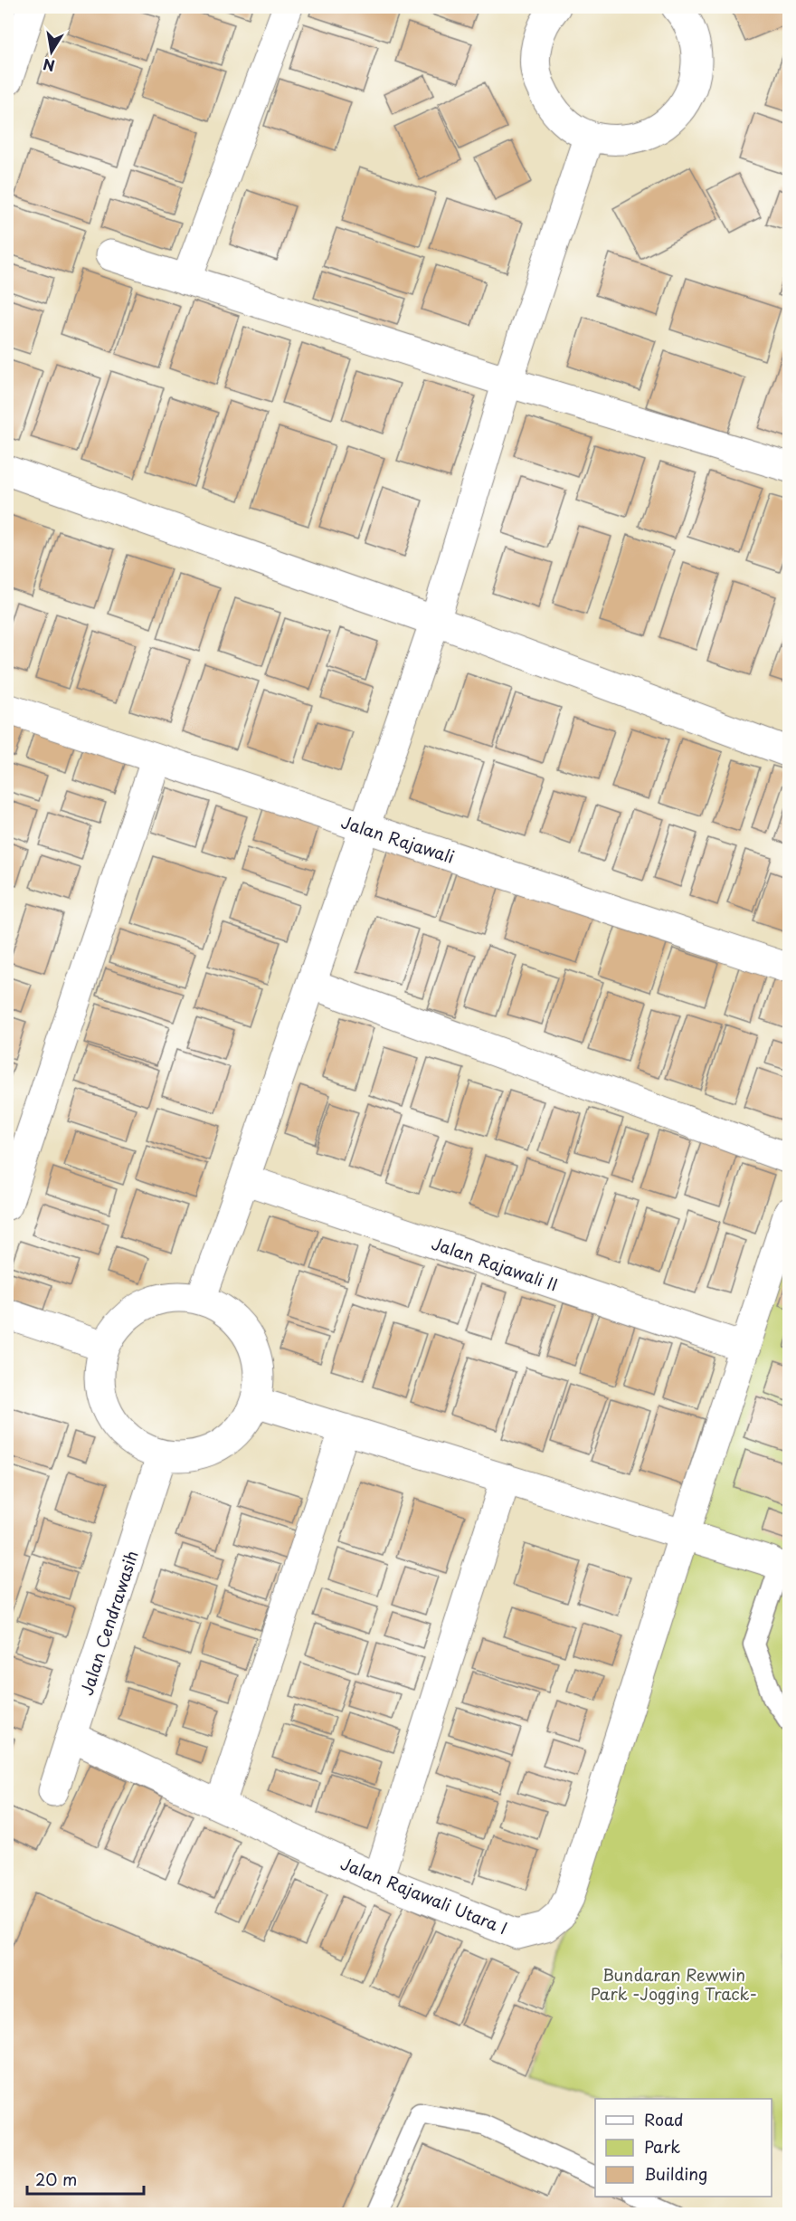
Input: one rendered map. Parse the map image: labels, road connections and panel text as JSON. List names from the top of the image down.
{
  "streets": {
    "street": [
      "Jalan Rajawali",
      "Jalan Rajawali II",
      "Jalan Cendrawasih",
      "Jalan Rajawali Utara I"
    ]
  },
  "crossings": [
    ["Jalan Rajawali II", "Jalan Rajawali Utara I"],
    ["Jalan Cendrawasih", "Jalan Rajawali Utara I"]
  ],
  "parks": ["Bundaran Rewwin Park -Jogging Track-"],
  "legend": ["Road", "Park", "Building"],
  "scale_bar": "20 m",
  "north": "bottom"
}
